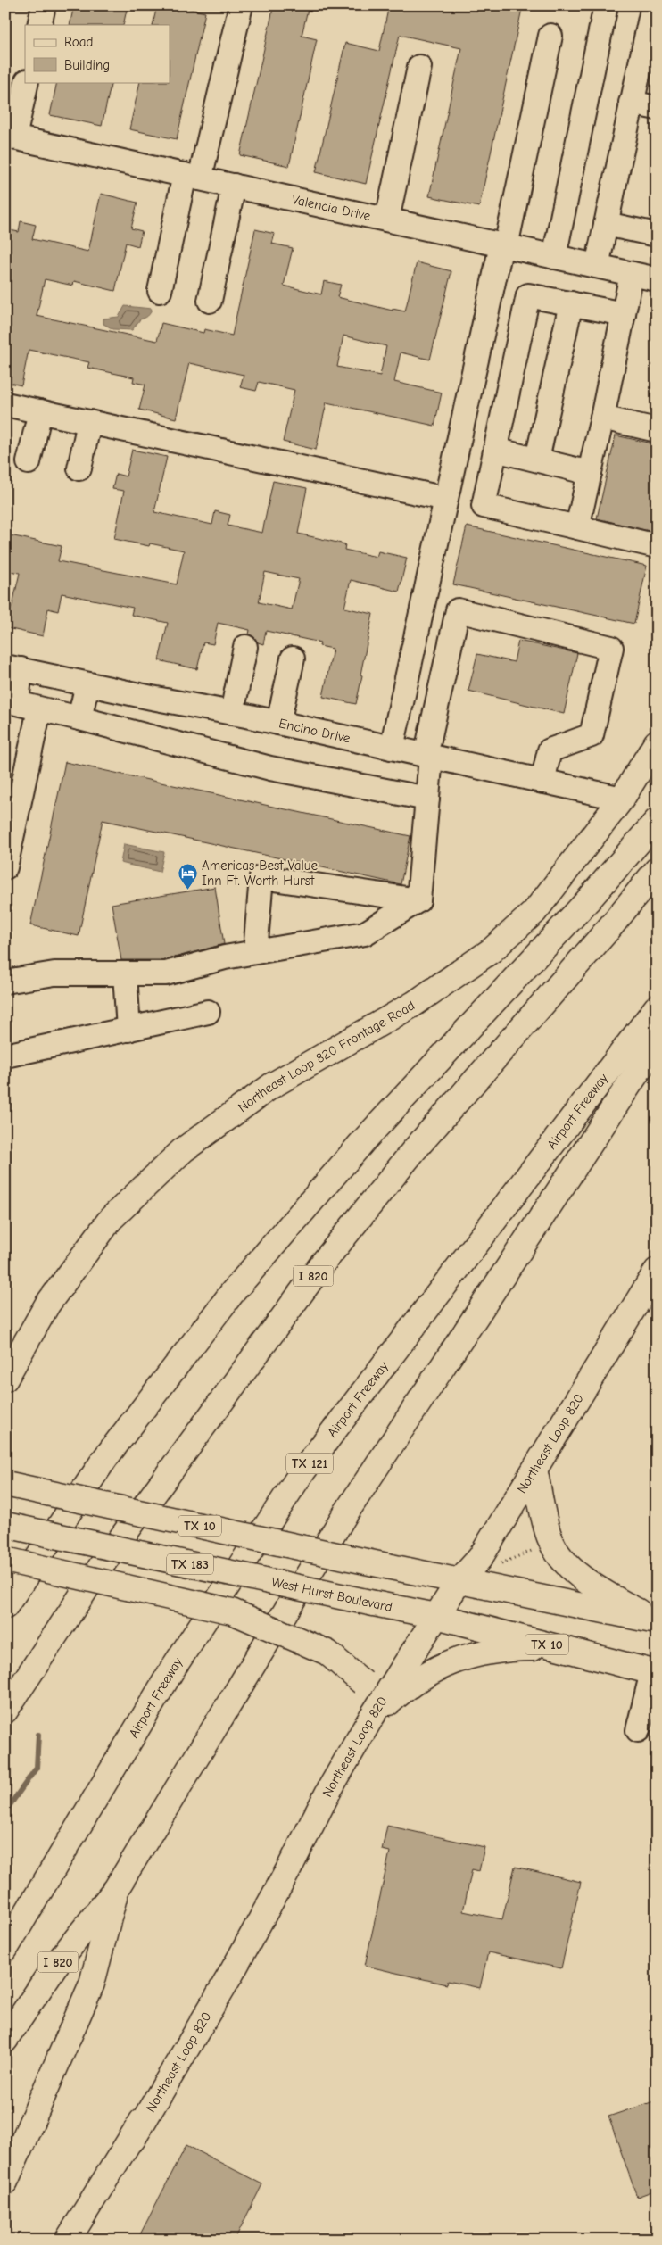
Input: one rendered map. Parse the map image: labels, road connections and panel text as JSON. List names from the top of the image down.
{
  "streets": {
    "main road": [
      "Northeast Loop 820 Frontage Road",
      "Airport Freeway",
      "I 820",
      "Northeast Loop 820",
      "TX 121",
      "TX 10",
      "TX 183",
      "West Hurst Boulevard"
    ],
    "street": ["Valencia Drive", "Encino Drive"]
  },
  "crossings": [
    ["Encino Drive", "Northeast Loop 820 Frontage Road"],
    ["Northeast Loop 820", "TX 10"],
    ["Northeast Loop 820", "West Hurst Boulevard"]
  ],
  "places": {
    "hotel": ["Americas Best Value Inn Ft. Worth Hurst"]
  },
  "legend": ["Road", "Building"]
}
